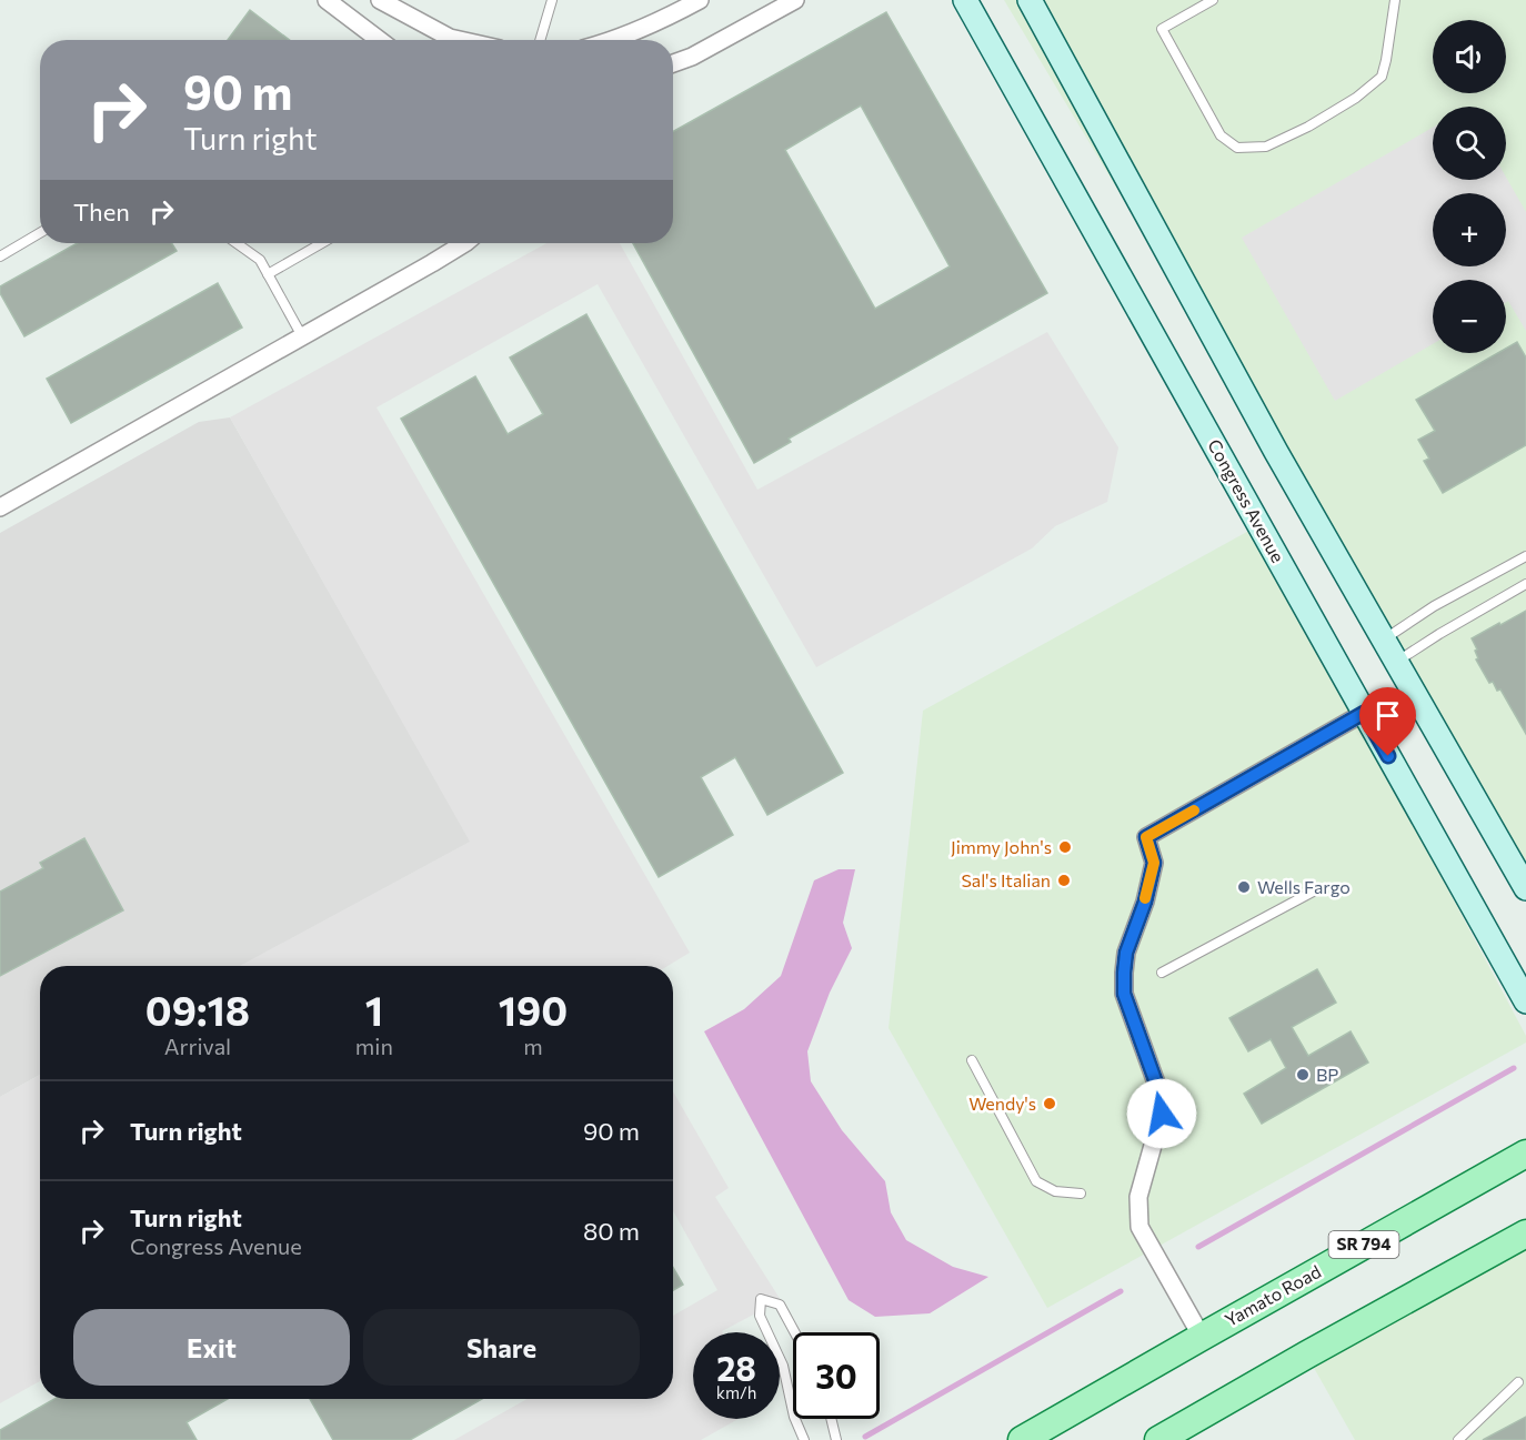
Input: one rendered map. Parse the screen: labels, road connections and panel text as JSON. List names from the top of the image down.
{
  "streets": {
    "main road": ["Congress Avenue", "SR 794", "Yamato Road"]
  },
  "places": [
    "Jimmy John's",
    "Sal's Italian",
    "Wells Fargo",
    "BP",
    "Wendy's"
  ],
  "page": {
    "map_buttons": ["+", "−"],
    "turn": ["90 m", "Turn right"],
    "then": "Then",
    "eta": [
      "09:18",
      "Arrival",
      "1",
      "min",
      "190",
      "m"
    ],
    "list": [
      {
        "name": "Turn right",
        "value": "90 m"
      },
      {
        "name": "Turn right",
        "note": "Congress Avenue",
        "value": "80 m"
      }
    ],
    "buttons": ["Exit", "Share"],
    "speed": "28 km/h",
    "limit": "30"
  }
}
